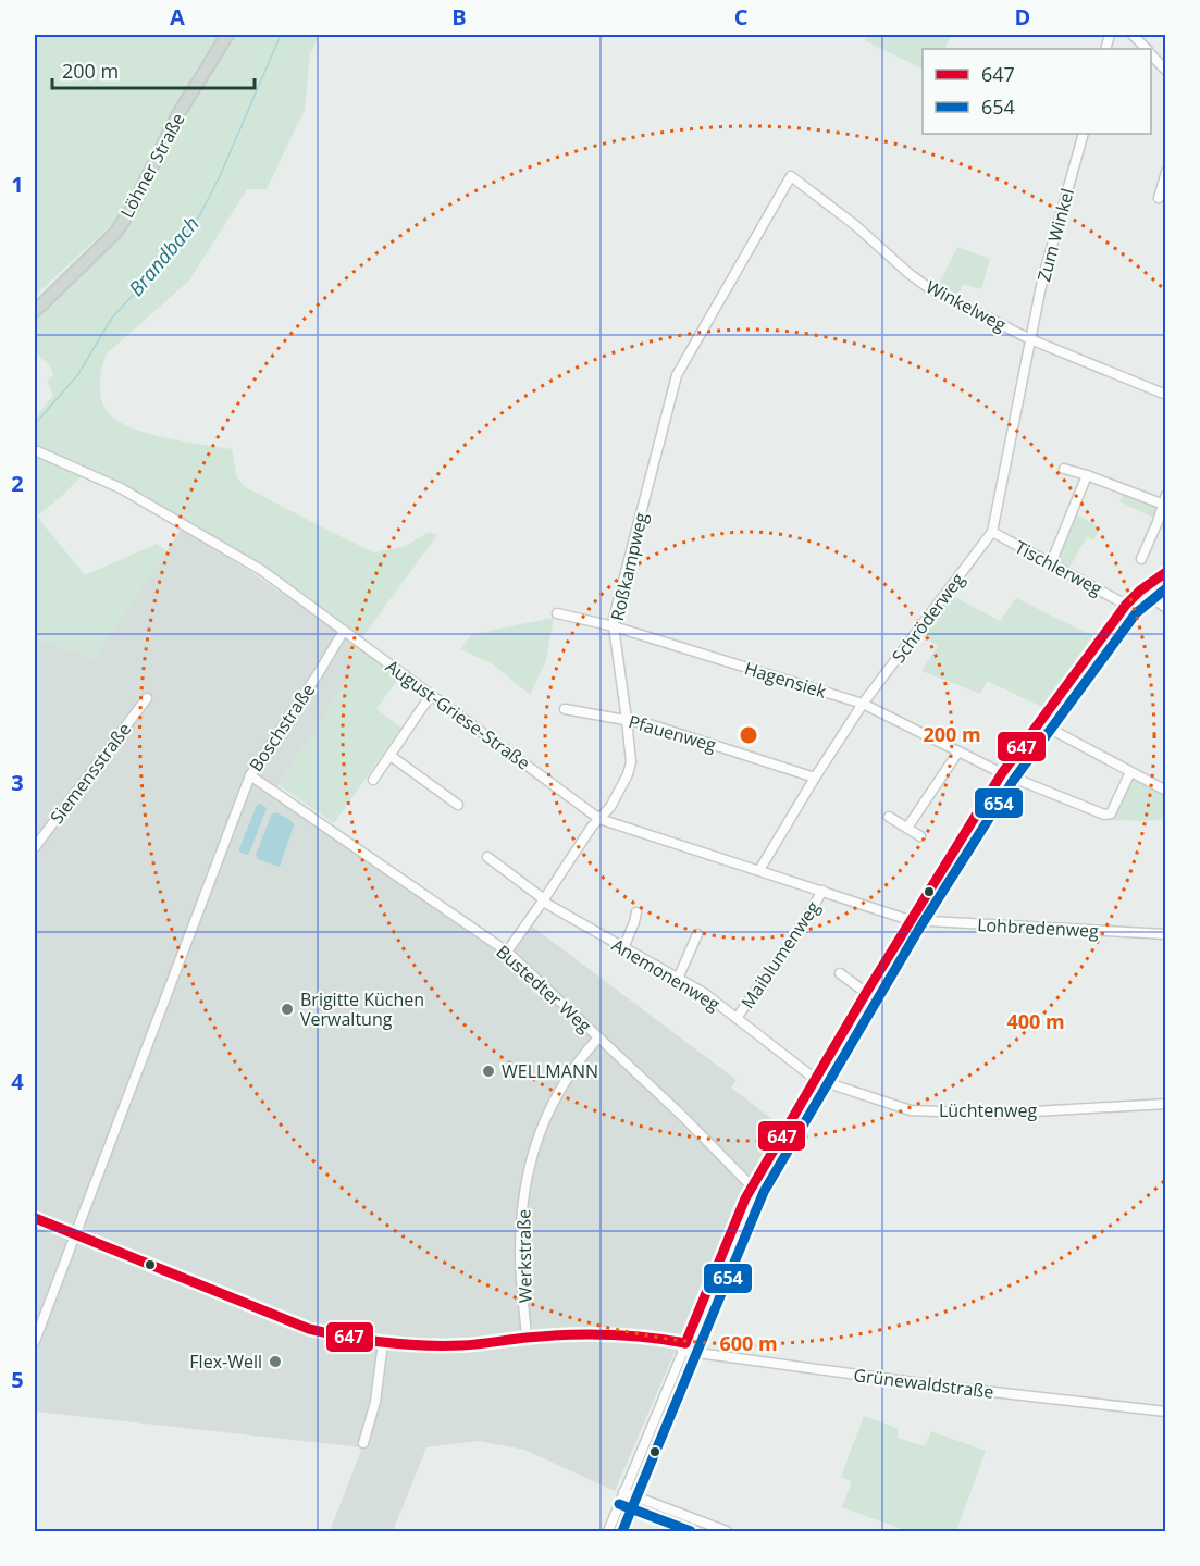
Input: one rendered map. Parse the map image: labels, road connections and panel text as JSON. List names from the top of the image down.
{
  "streets": {
    "main road": ["Löhner Straße"],
    "street": [
      "Zum Winkel",
      "Winkelweg",
      "Roßkampweg",
      "Tischlerweg",
      "Schröderweg",
      "Hagensiek",
      "August-Griese-Straße",
      "Boschstraße",
      "Pfauenweg",
      "Siemensstraße",
      "Lohbredenweg",
      "Maiblumenweg",
      "Anemonenweg",
      "Bustedter Weg",
      "Lüchtenweg",
      "Werkstraße",
      "Grünewaldstraße"
    ]
  },
  "crossings": [
    ["Zum Winkel", "Winkelweg"],
    ["Zum Winkel", "Schröderweg"],
    ["Winkelweg", "Roßkampweg"],
    ["Winkelweg", "Schröderweg"],
    ["Roßkampweg", "Hagensiek"],
    ["Roßkampweg", "August-Griese-Straße"],
    ["Roßkampweg", "Pfauenweg"],
    ["Roßkampweg", "Anemonenweg"],
    ["Roßkampweg", "Bustedter Weg"],
    ["Tischlerweg", "Schröderweg"],
    ["Schröderweg", "Hagensiek"],
    ["Schröderweg", "August-Griese-Straße"],
    ["Schröderweg", "Pfauenweg"],
    ["August-Griese-Straße", "Boschstraße"],
    ["August-Griese-Straße", "Lohbredenweg"],
    ["August-Griese-Straße", "Maiblumenweg"],
    ["Boschstraße", "Bustedter Weg"],
    ["Boschstraße", "Grünewaldstraße"],
    ["Maiblumenweg", "Anemonenweg"],
    ["Anemonenweg", "Lüchtenweg"],
    ["Bustedter Weg", "Werkstraße"],
    ["Werkstraße", "Grünewaldstraße"]
  ],
  "water": ["Brandbach"],
  "places": ["Brigitte Küchen Verwaltung", "WELLMANN", "Flex-Well"],
  "lines": ["transit line 647", "transit line 654"],
  "legend": ["647", "654"],
  "scale_bar": "200 m",
  "grid": {
    "columns": [
      "A",
      "B",
      "C",
      "D"
    ],
    "rows": [
      "1",
      "2",
      "3",
      "4",
      "5"
    ]
  },
  "rings": ["200 m", "400 m", "600 m"]
}
